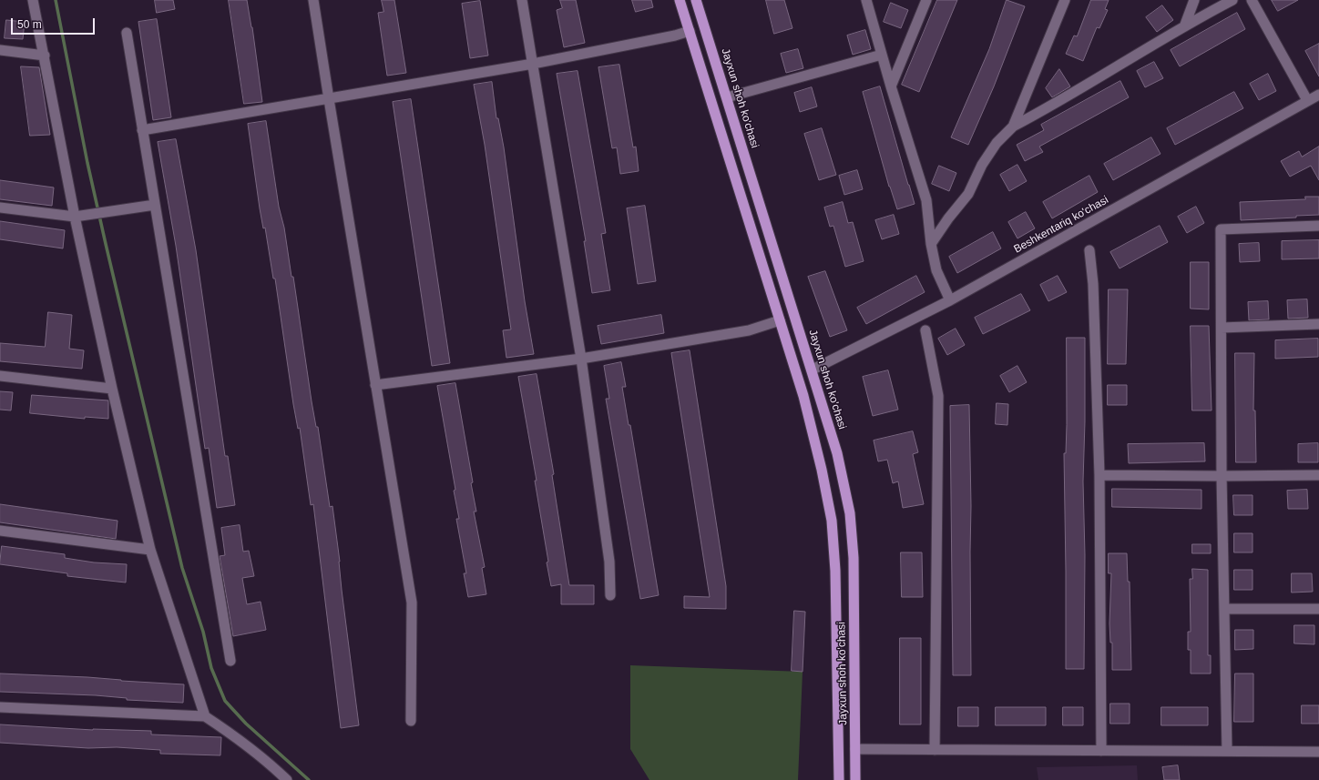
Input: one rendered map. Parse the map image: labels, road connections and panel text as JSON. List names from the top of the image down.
{
  "streets": {
    "highway": ["Jayxun shoh ko'chasi"],
    "street": ["Beshkentariq ko'chasi"]
  },
  "crossings": [
    ["Jayxun shoh ko'chasi", "Beshkentariq ko'chasi"]
  ],
  "scale_bar": "50 m"
}
